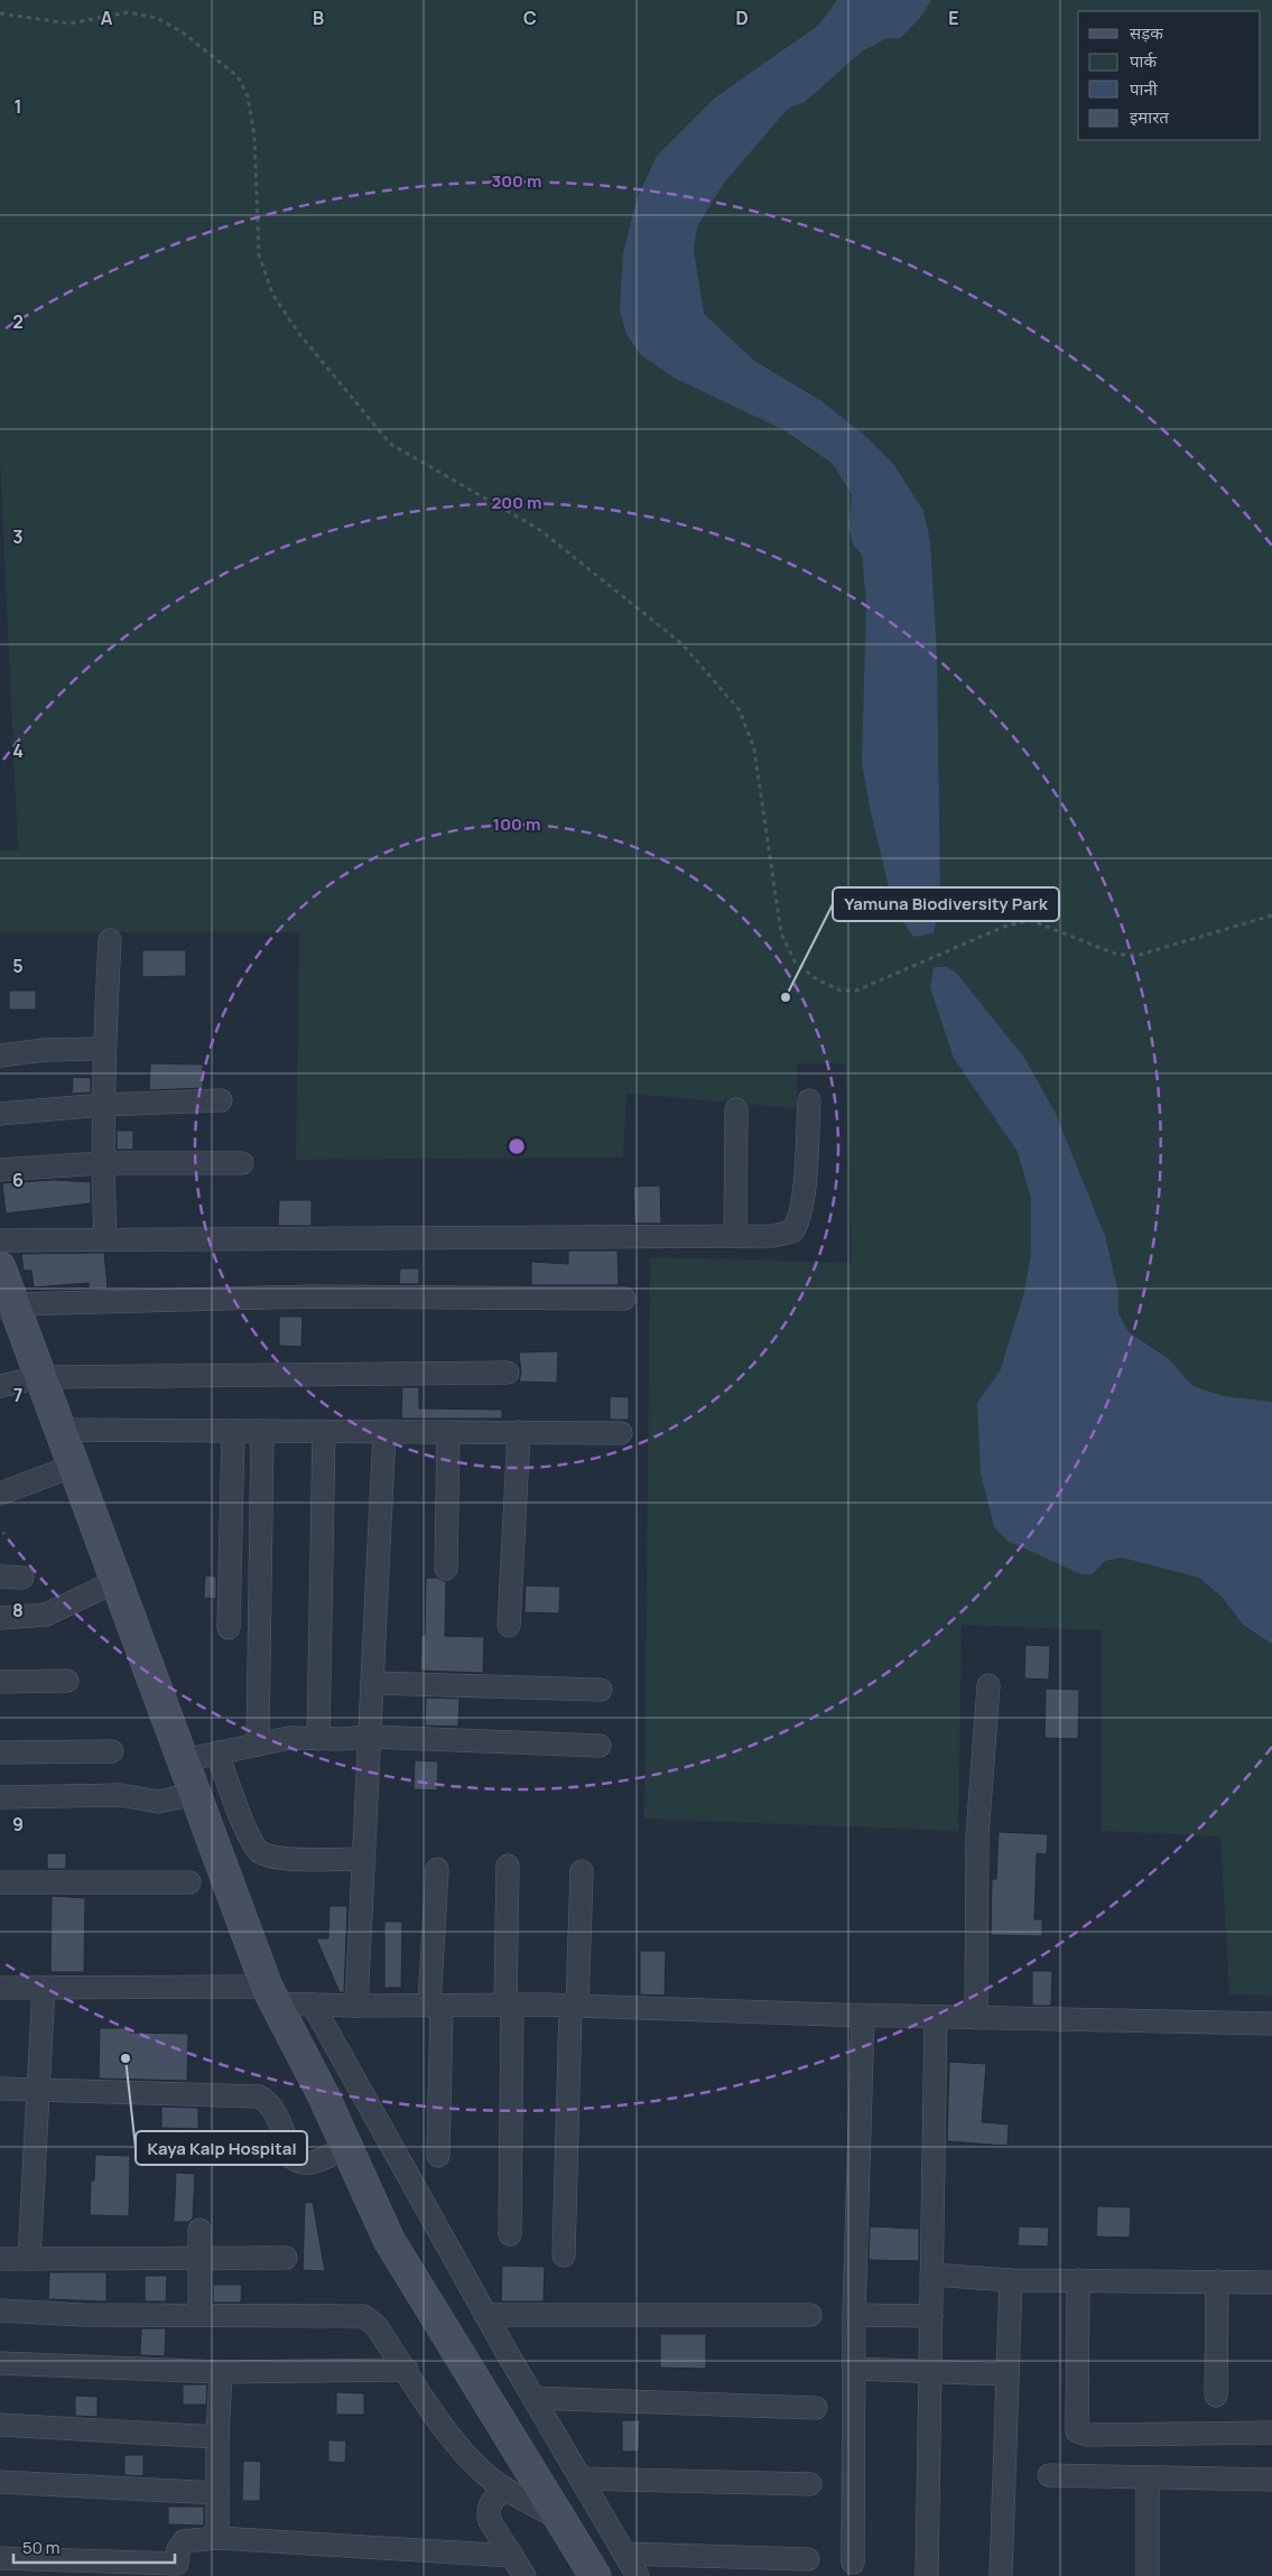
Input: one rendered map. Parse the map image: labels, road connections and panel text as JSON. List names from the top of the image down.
{
  "places": ["Yamuna Biodiversity Park", "Kaya Kalp Hospital"],
  "legend": [
    "सड़क",
    "पार्क",
    "पानी",
    "इमारत"
  ],
  "scale_bar": "50 m",
  "grid": {
    "columns": [
      "A",
      "B",
      "C",
      "D",
      "E"
    ],
    "rows": [
      "1",
      "2",
      "3",
      "4",
      "5",
      "6",
      "7",
      "8",
      "9"
    ]
  },
  "rings": ["300 m", "200 m", "100 m"]
}
